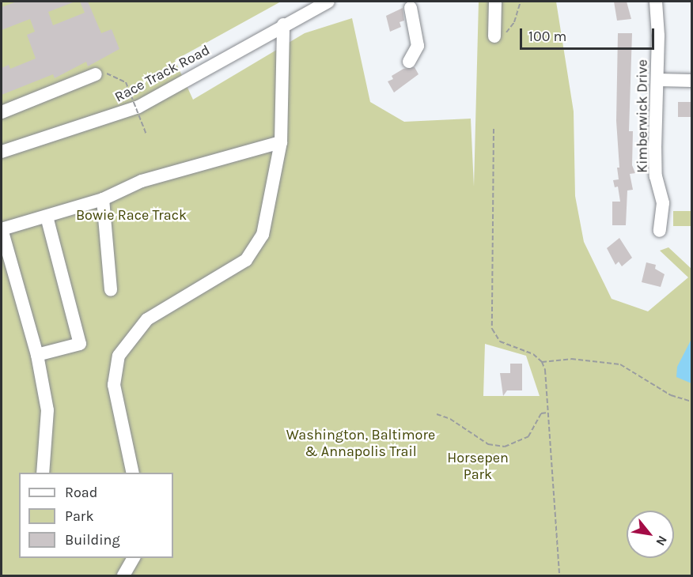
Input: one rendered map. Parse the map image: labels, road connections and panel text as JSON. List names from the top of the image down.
{
  "streets": {
    "street": ["Race Track Road", "Kimberwick Drive"]
  },
  "parks": ["Bowie Race Track", "Washington, Baltimore & Annapolis Trail", "Horsepen Park"],
  "legend": ["Road", "Park", "Building"],
  "scale_bar": "100 m",
  "north": "bottom right"
}
